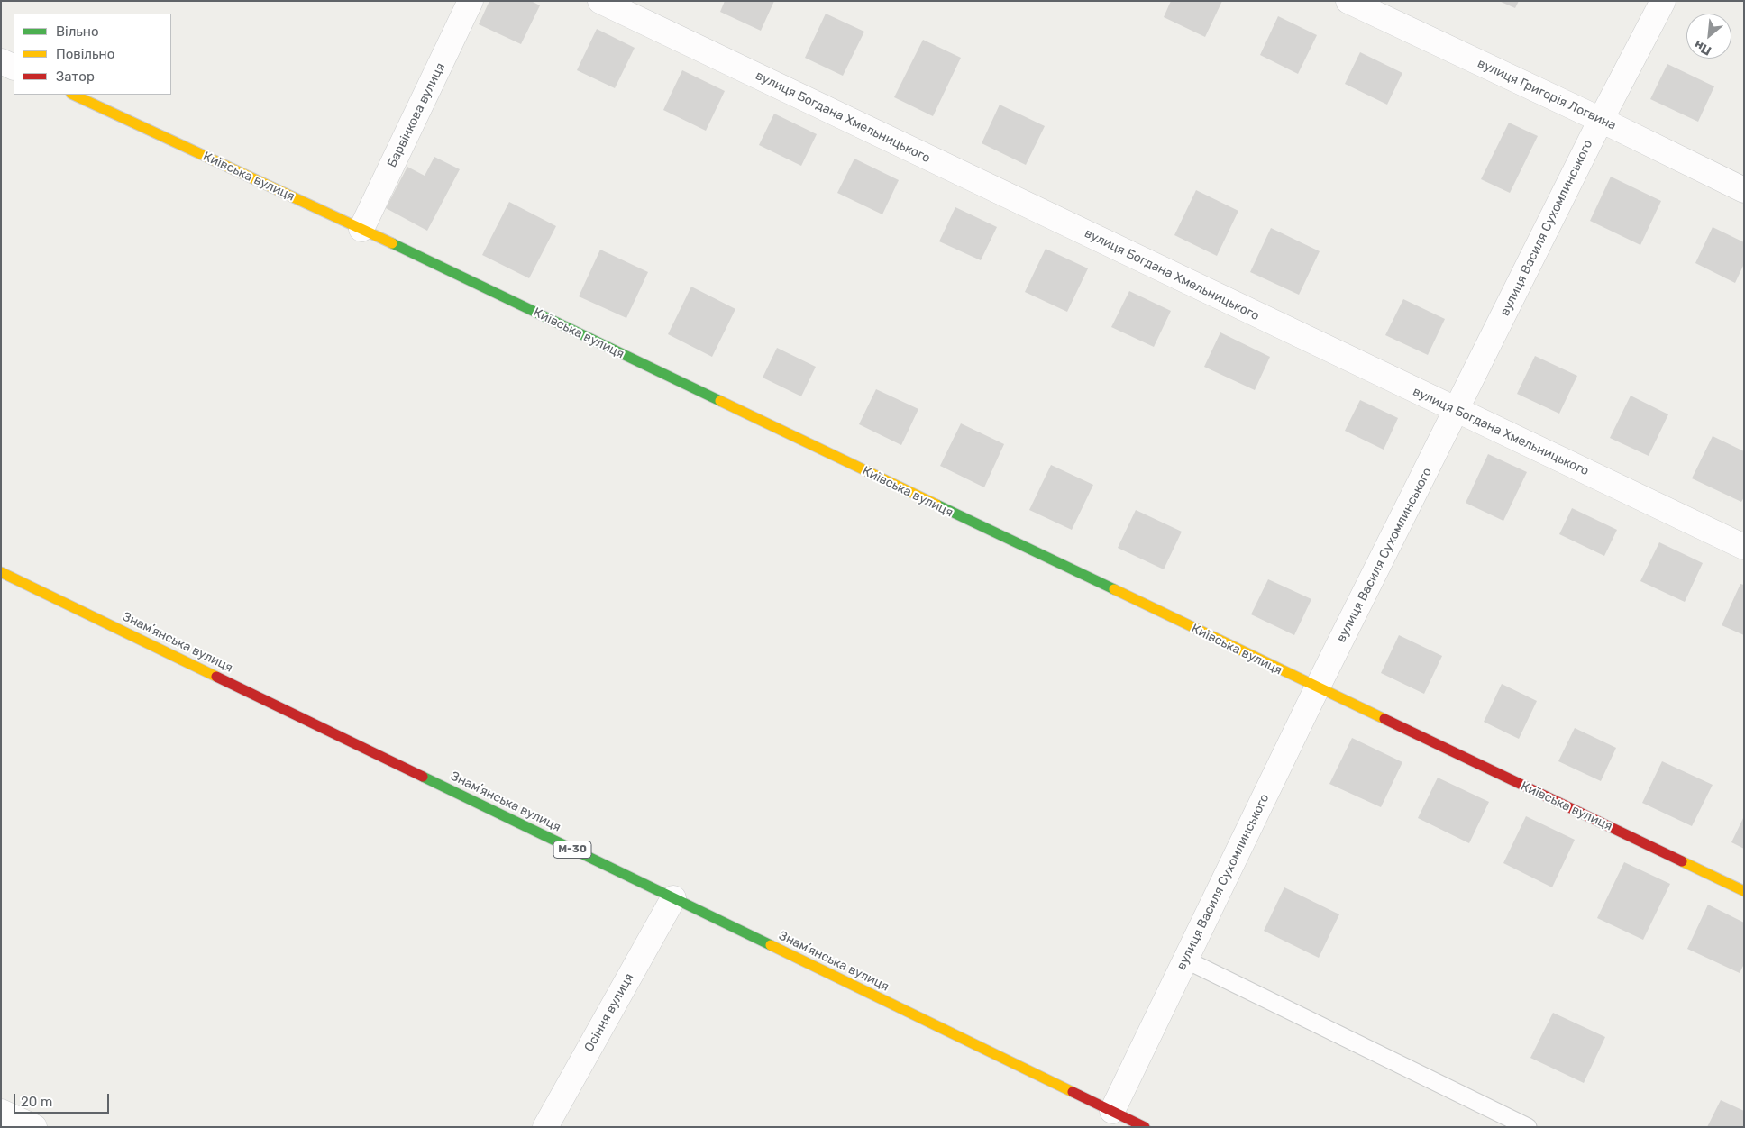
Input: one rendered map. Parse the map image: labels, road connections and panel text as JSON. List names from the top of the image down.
{
  "streets": {
    "main road": ["Київська вулиця", "Знамʼянська вулиця", "М-30"],
    "street": [
      "вулиця Григорія Логвина",
      "Барвінкова вулиця",
      "вулиця Богдана Хмельницького",
      "вулиця Василя Сухомлинського",
      "Осіння вулиця"
    ]
  },
  "crossings": [
    ["вулиця Григорія Логвина", "вулиця Василя Сухомлинського"],
    ["Барвінкова вулиця", "Київська вулиця"],
    ["вулиця Богдана Хмельницького", "вулиця Василя Сухомлинського"],
    ["Київська вулиця", "вулиця Василя Сухомлинського"],
    ["вулиця Василя Сухомлинського", "Знамʼянська вулиця"],
    ["Знамʼянська вулиця", "Осіння вулиця"]
  ],
  "legend": ["Вільно", "Повільно", "Затор"],
  "scale_bar": "20 m",
  "north": "bottom left"
}
